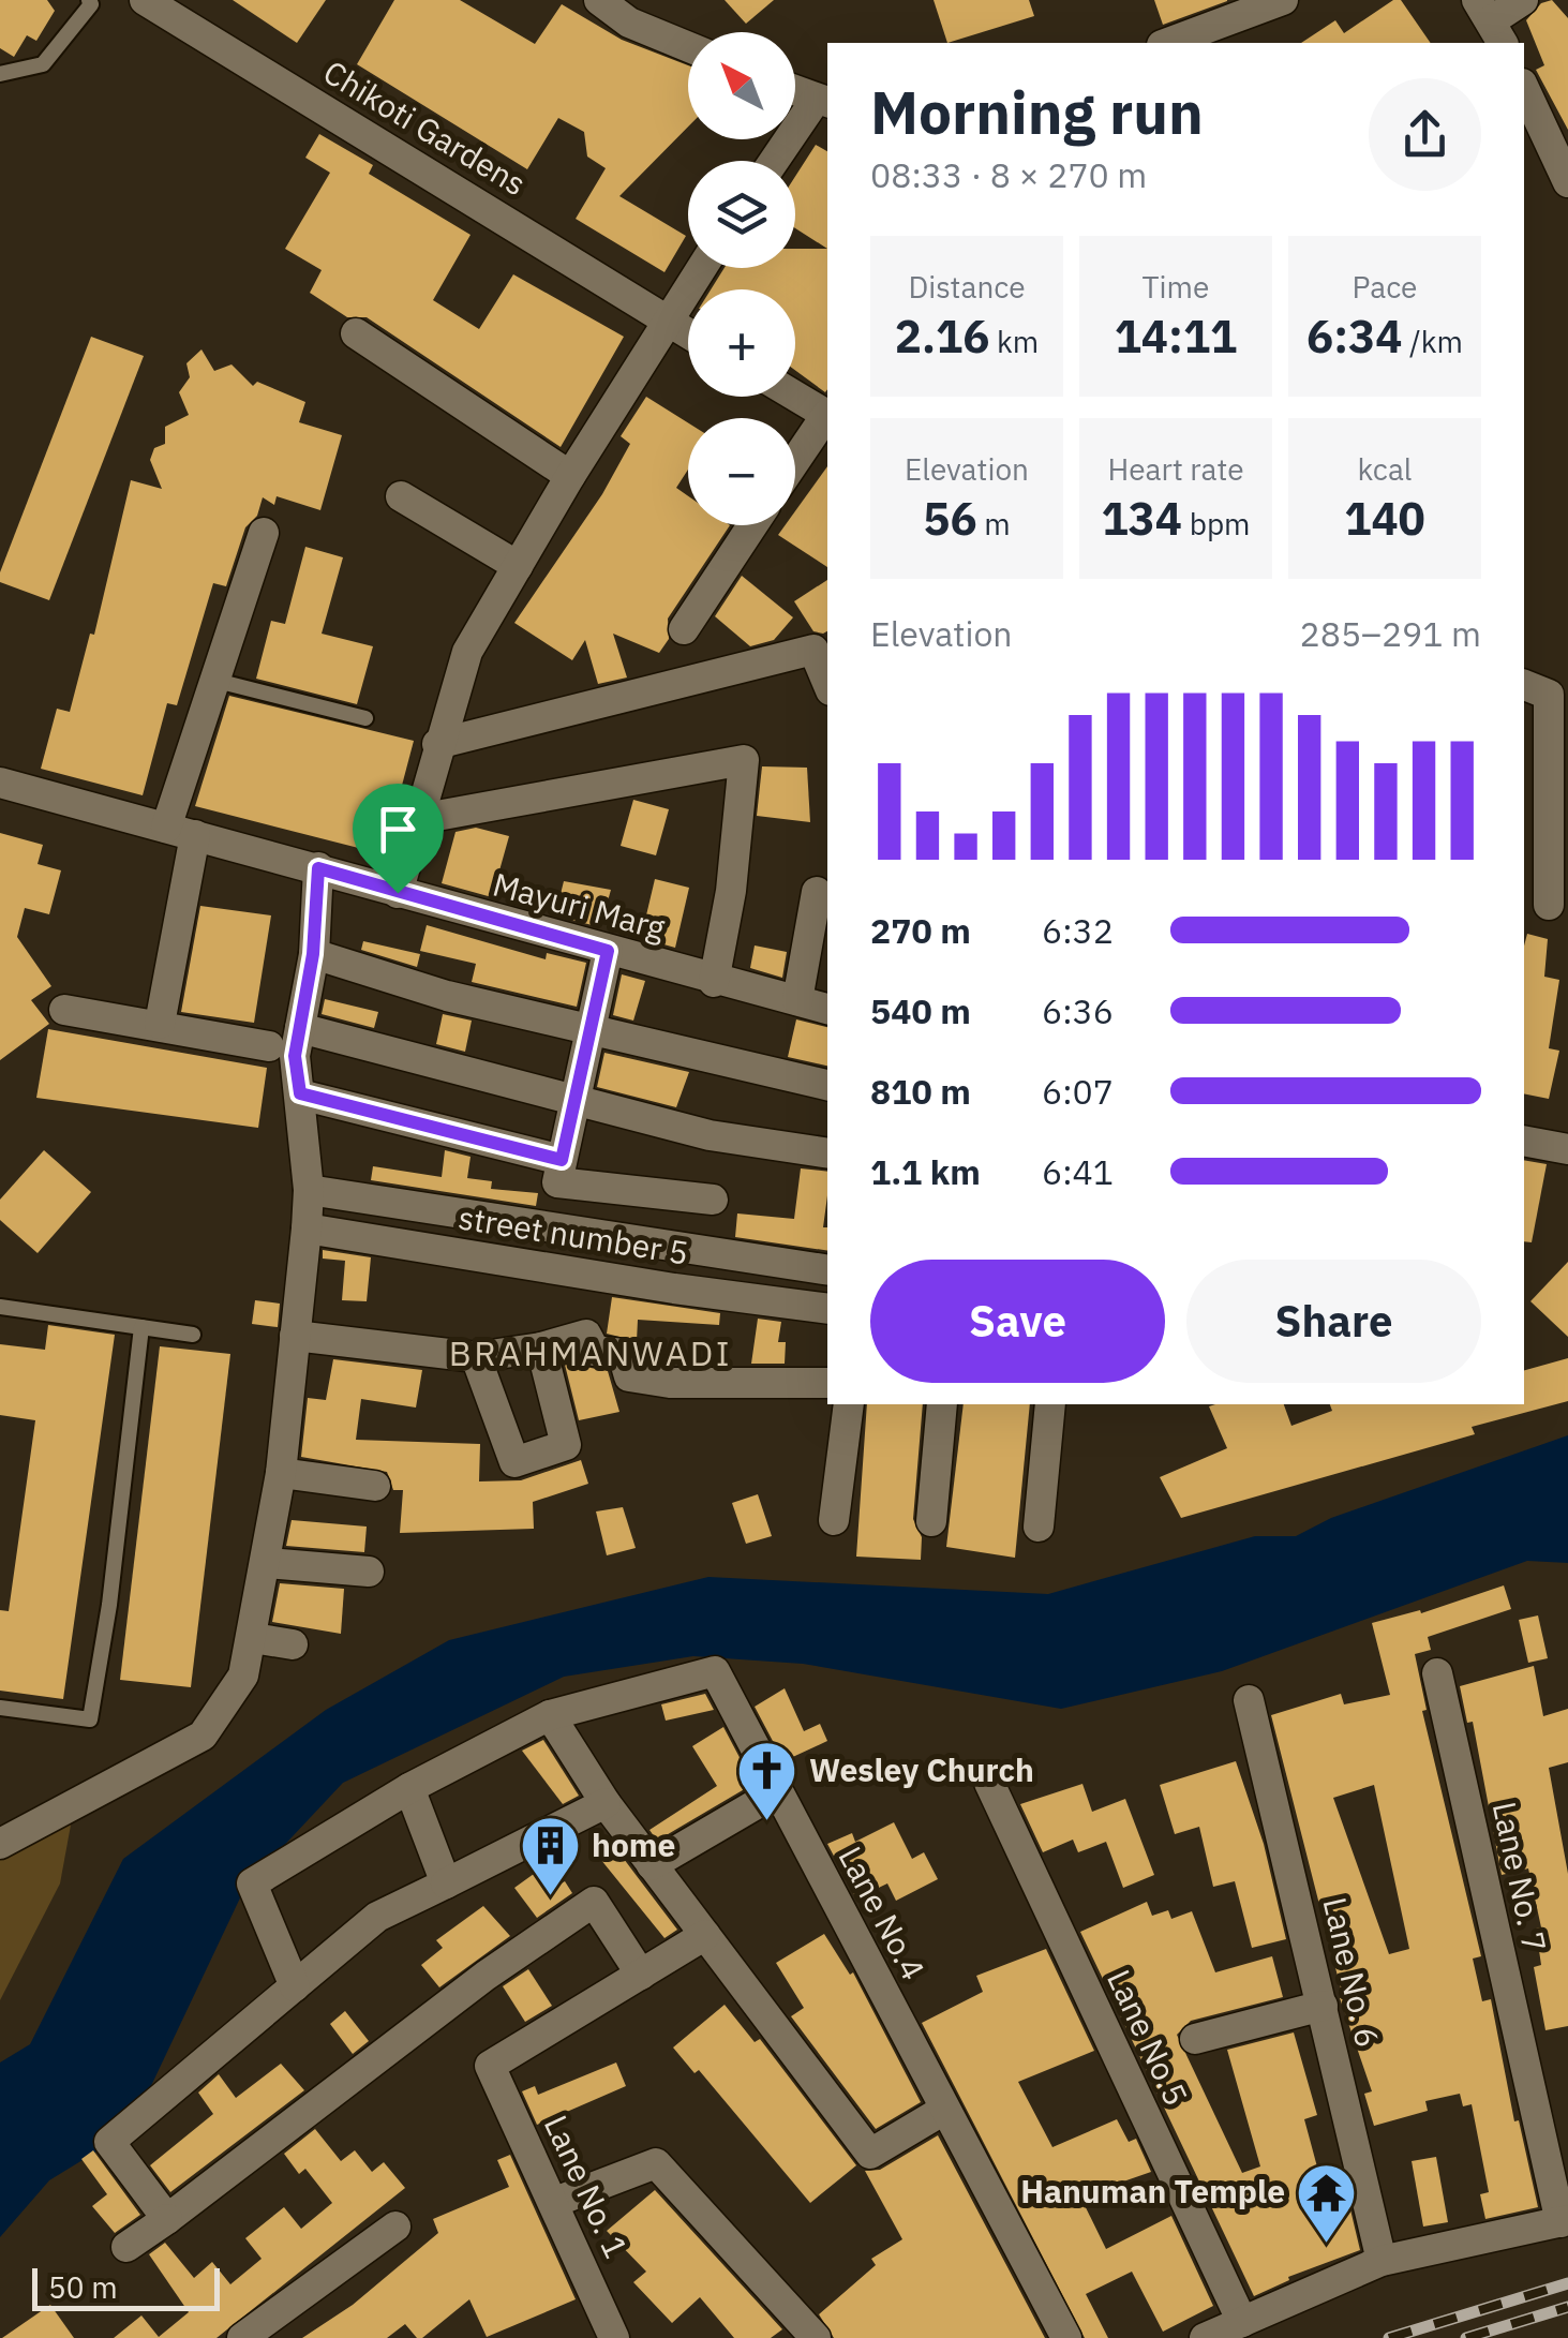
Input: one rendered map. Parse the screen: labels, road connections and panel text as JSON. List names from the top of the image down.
{
  "streets": {
    "street": [
      "Chikoti Gardens",
      "Mayuri Marg",
      "street number 5",
      "Lane No. 7",
      "Lane No.4",
      "Lane No. 6",
      "Lane No.5",
      "Lane No. 1"
    ]
  },
  "districts": ["BRAHMANWADI"],
  "places": {
    "church": ["Wesley Church"],
    "building": ["home"],
    "temple": ["Hanuman Temple"]
  },
  "scale_bar": "50 m",
  "north": "top left",
  "page": {
    "map_buttons": ["+", "−"],
    "heading": ["Morning run", "08:33 · 8 × 270 m"],
    "stats": [
      ["Distance", "2.16 km"],
      ["Time", "14:11"],
      ["Pace", "6:34 /km"],
      ["Elevation", "56 m"],
      ["Heart rate", "134 bpm"],
      ["kcal", "140"]
    ],
    "chart": ["Elevation", "285–291 m"],
    "list": [
      {
        "name": "270 m",
        "note": "6:32"
      },
      {
        "name": "540 m",
        "note": "6:36"
      },
      {
        "name": "810 m",
        "note": "6:07"
      },
      {
        "name": "1.1 km",
        "note": "6:41"
      }
    ],
    "buttons": ["Save", "Share"],
    "scale": "50 m"
  }
}
